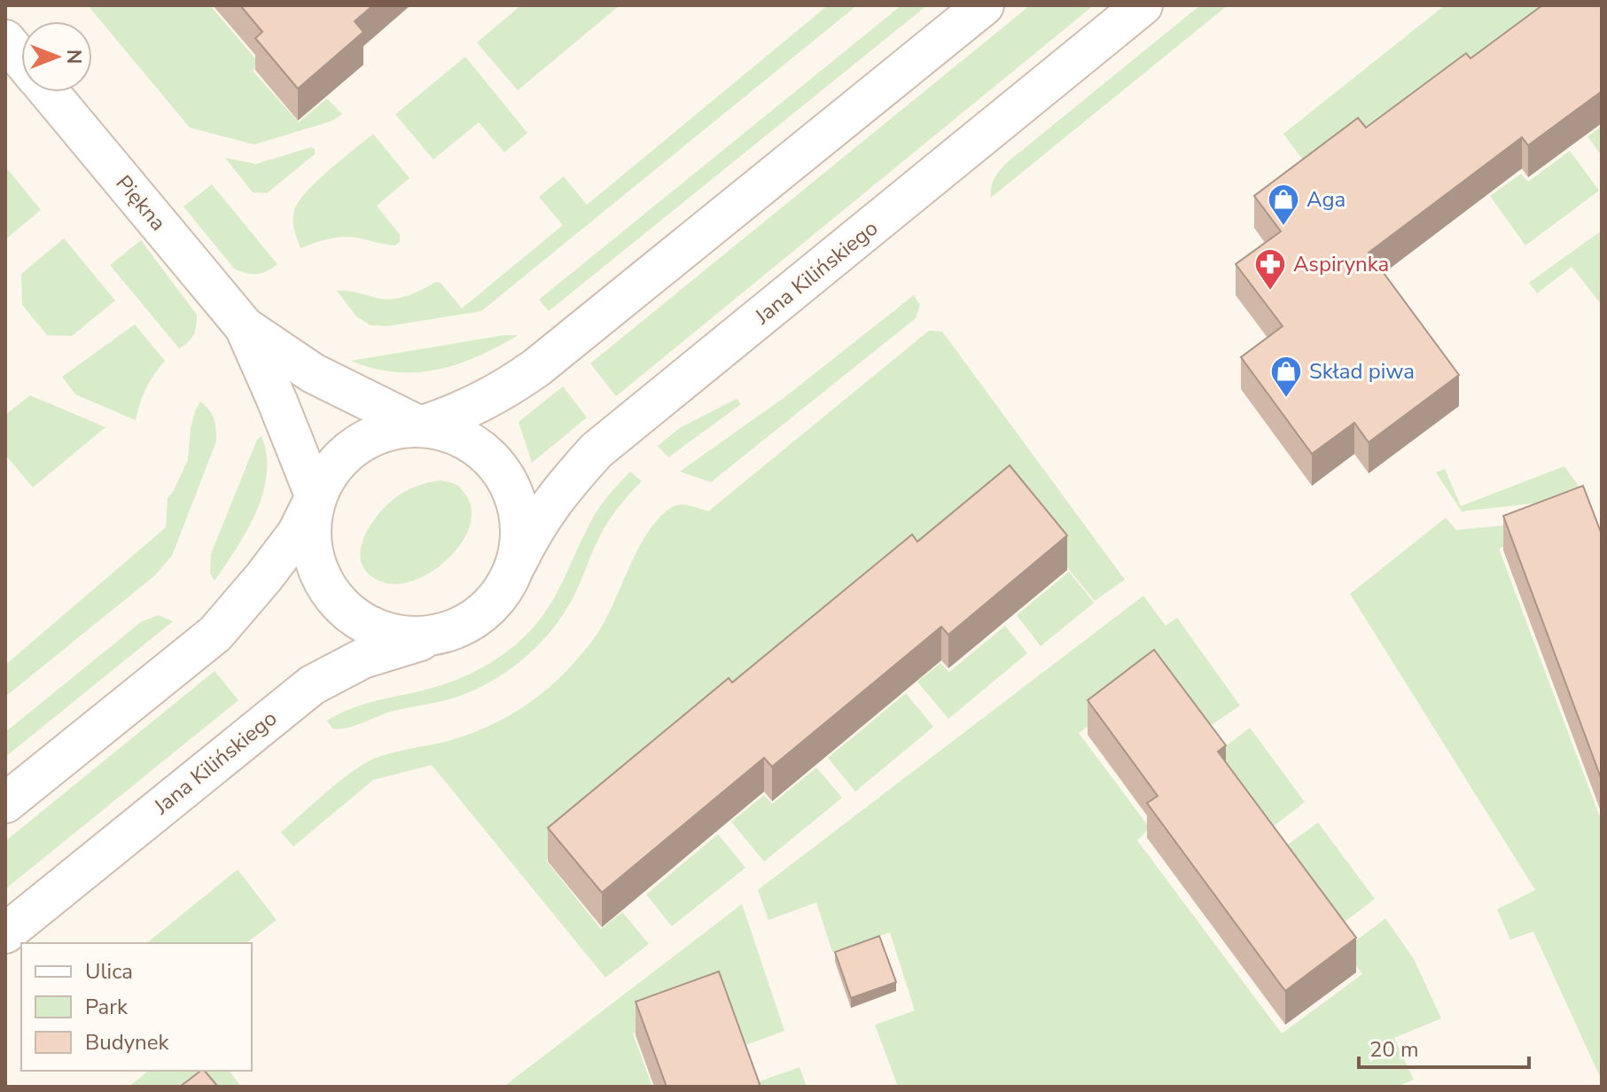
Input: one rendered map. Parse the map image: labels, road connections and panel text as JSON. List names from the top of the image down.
{
  "streets": {
    "street": ["Piękna", "Jana Kilińskiego"]
  },
  "crossings": [
    ["Piękna", "Jana Kilińskiego"]
  ],
  "places": {
    "shop": ["Aga", "Skład piwa"],
    "pharmacy": ["Aspirynka"]
  },
  "legend": ["Ulica", "Park", "Budynek"],
  "scale_bar": "20 m",
  "north": "right"
}
